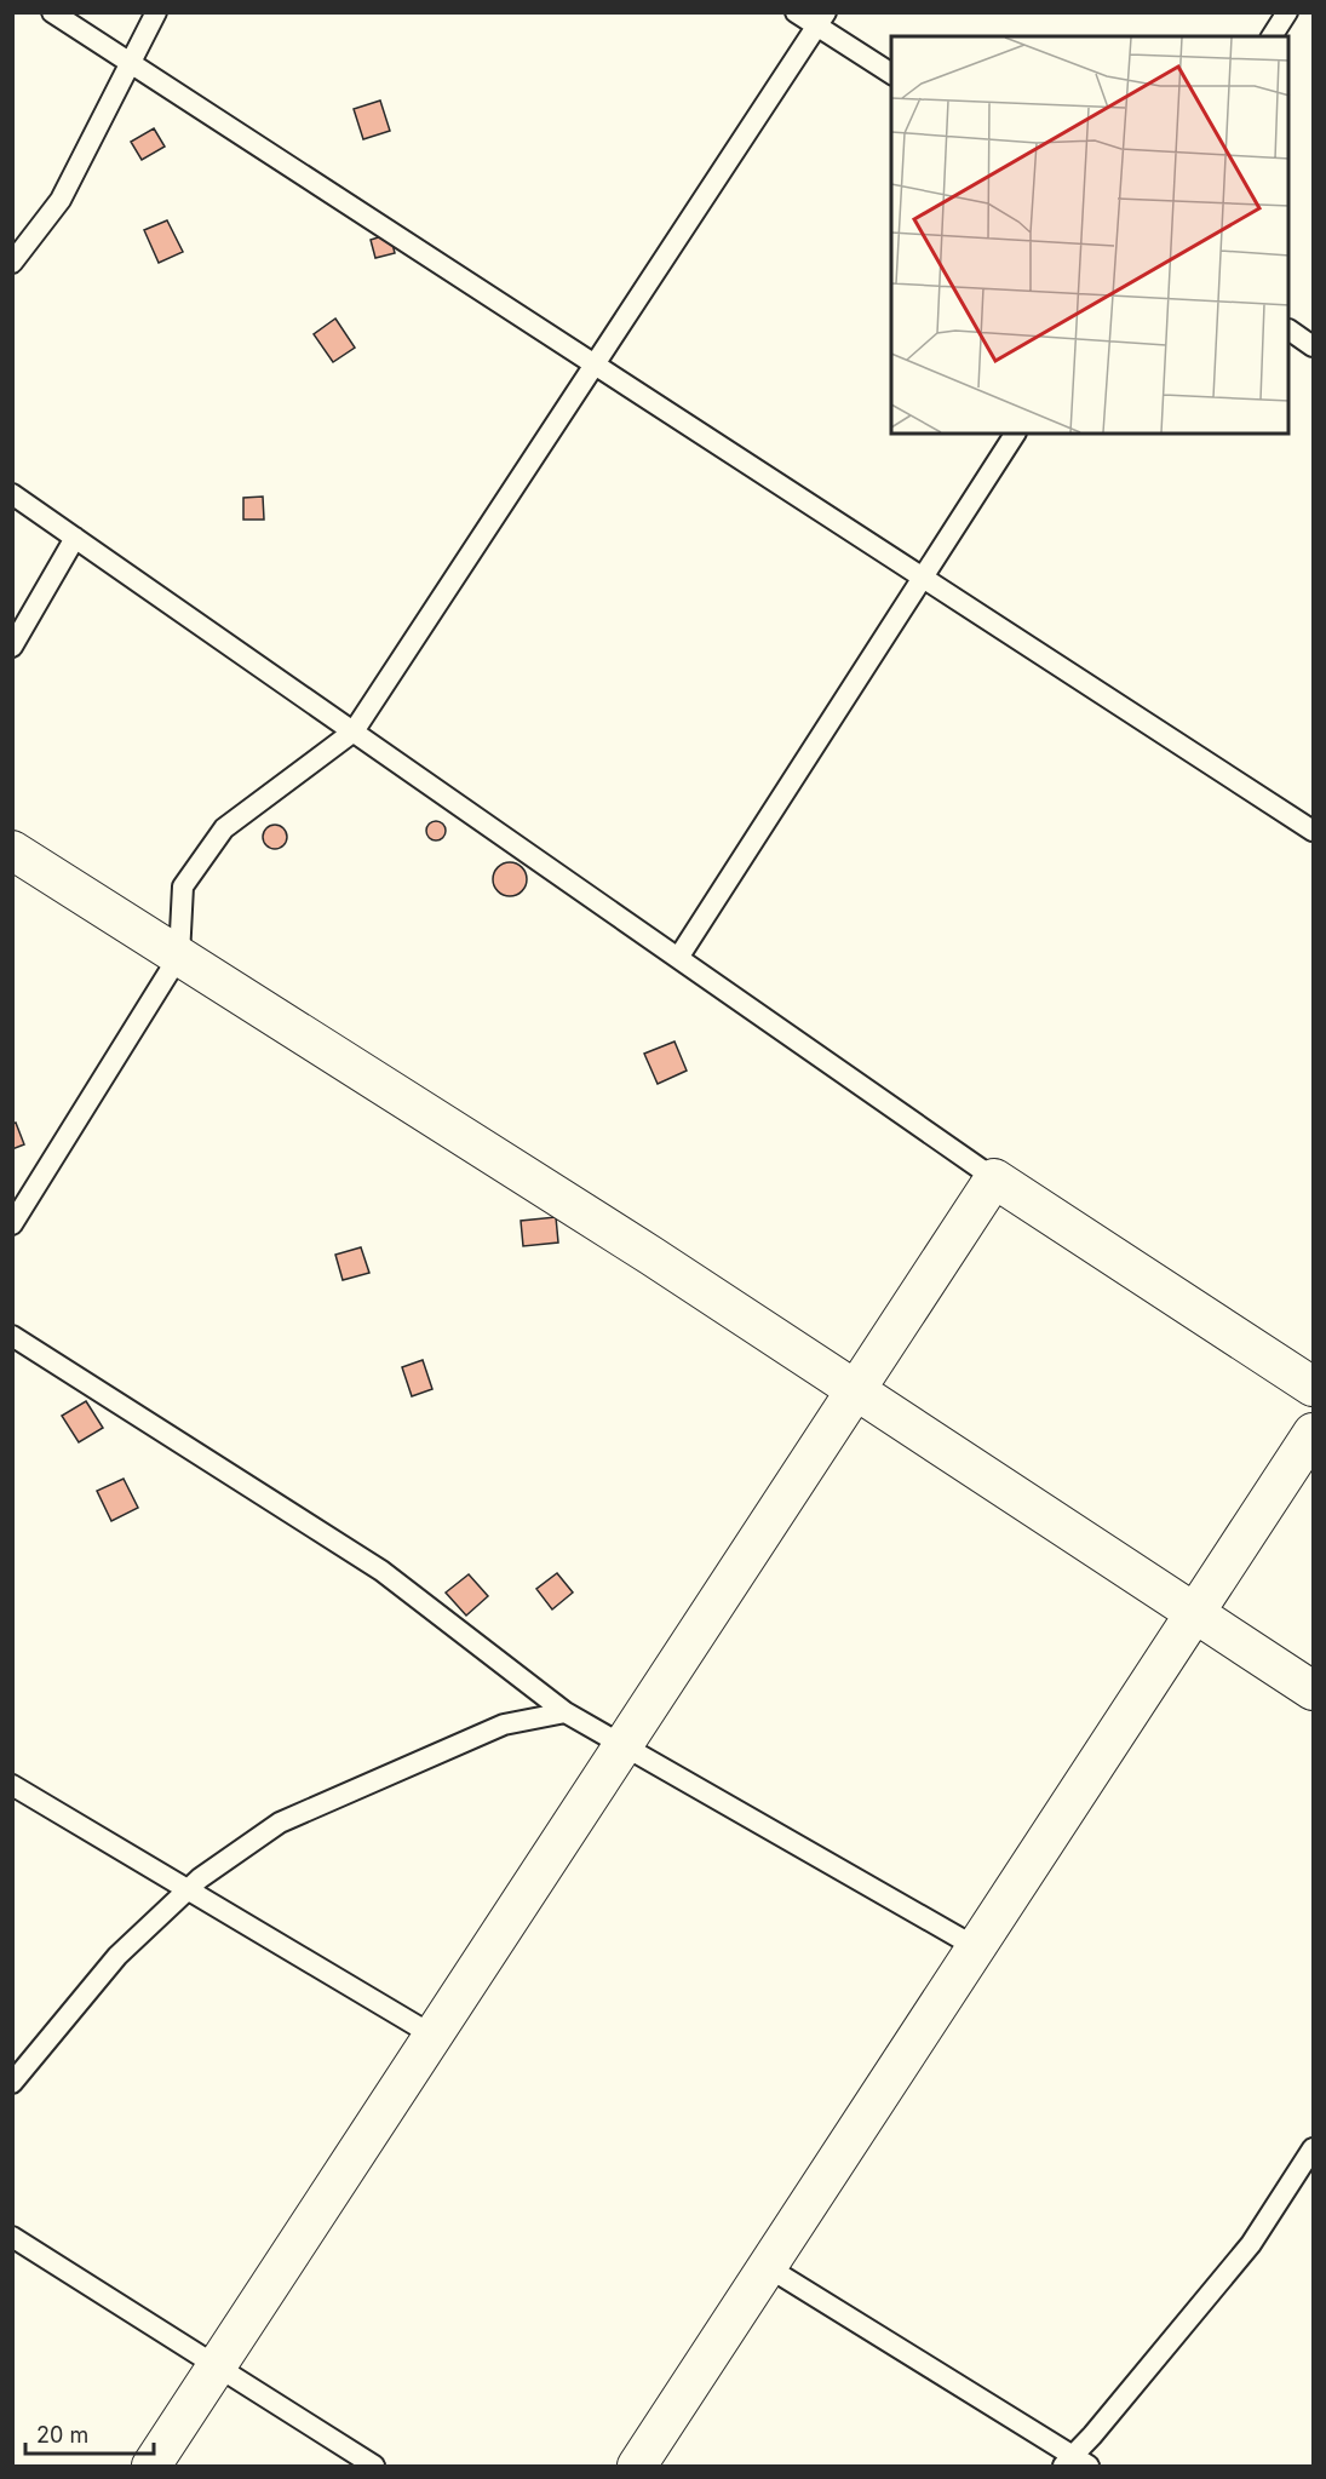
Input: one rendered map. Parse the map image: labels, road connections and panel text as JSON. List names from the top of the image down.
{
  "scale_bar": "20 m"
}
